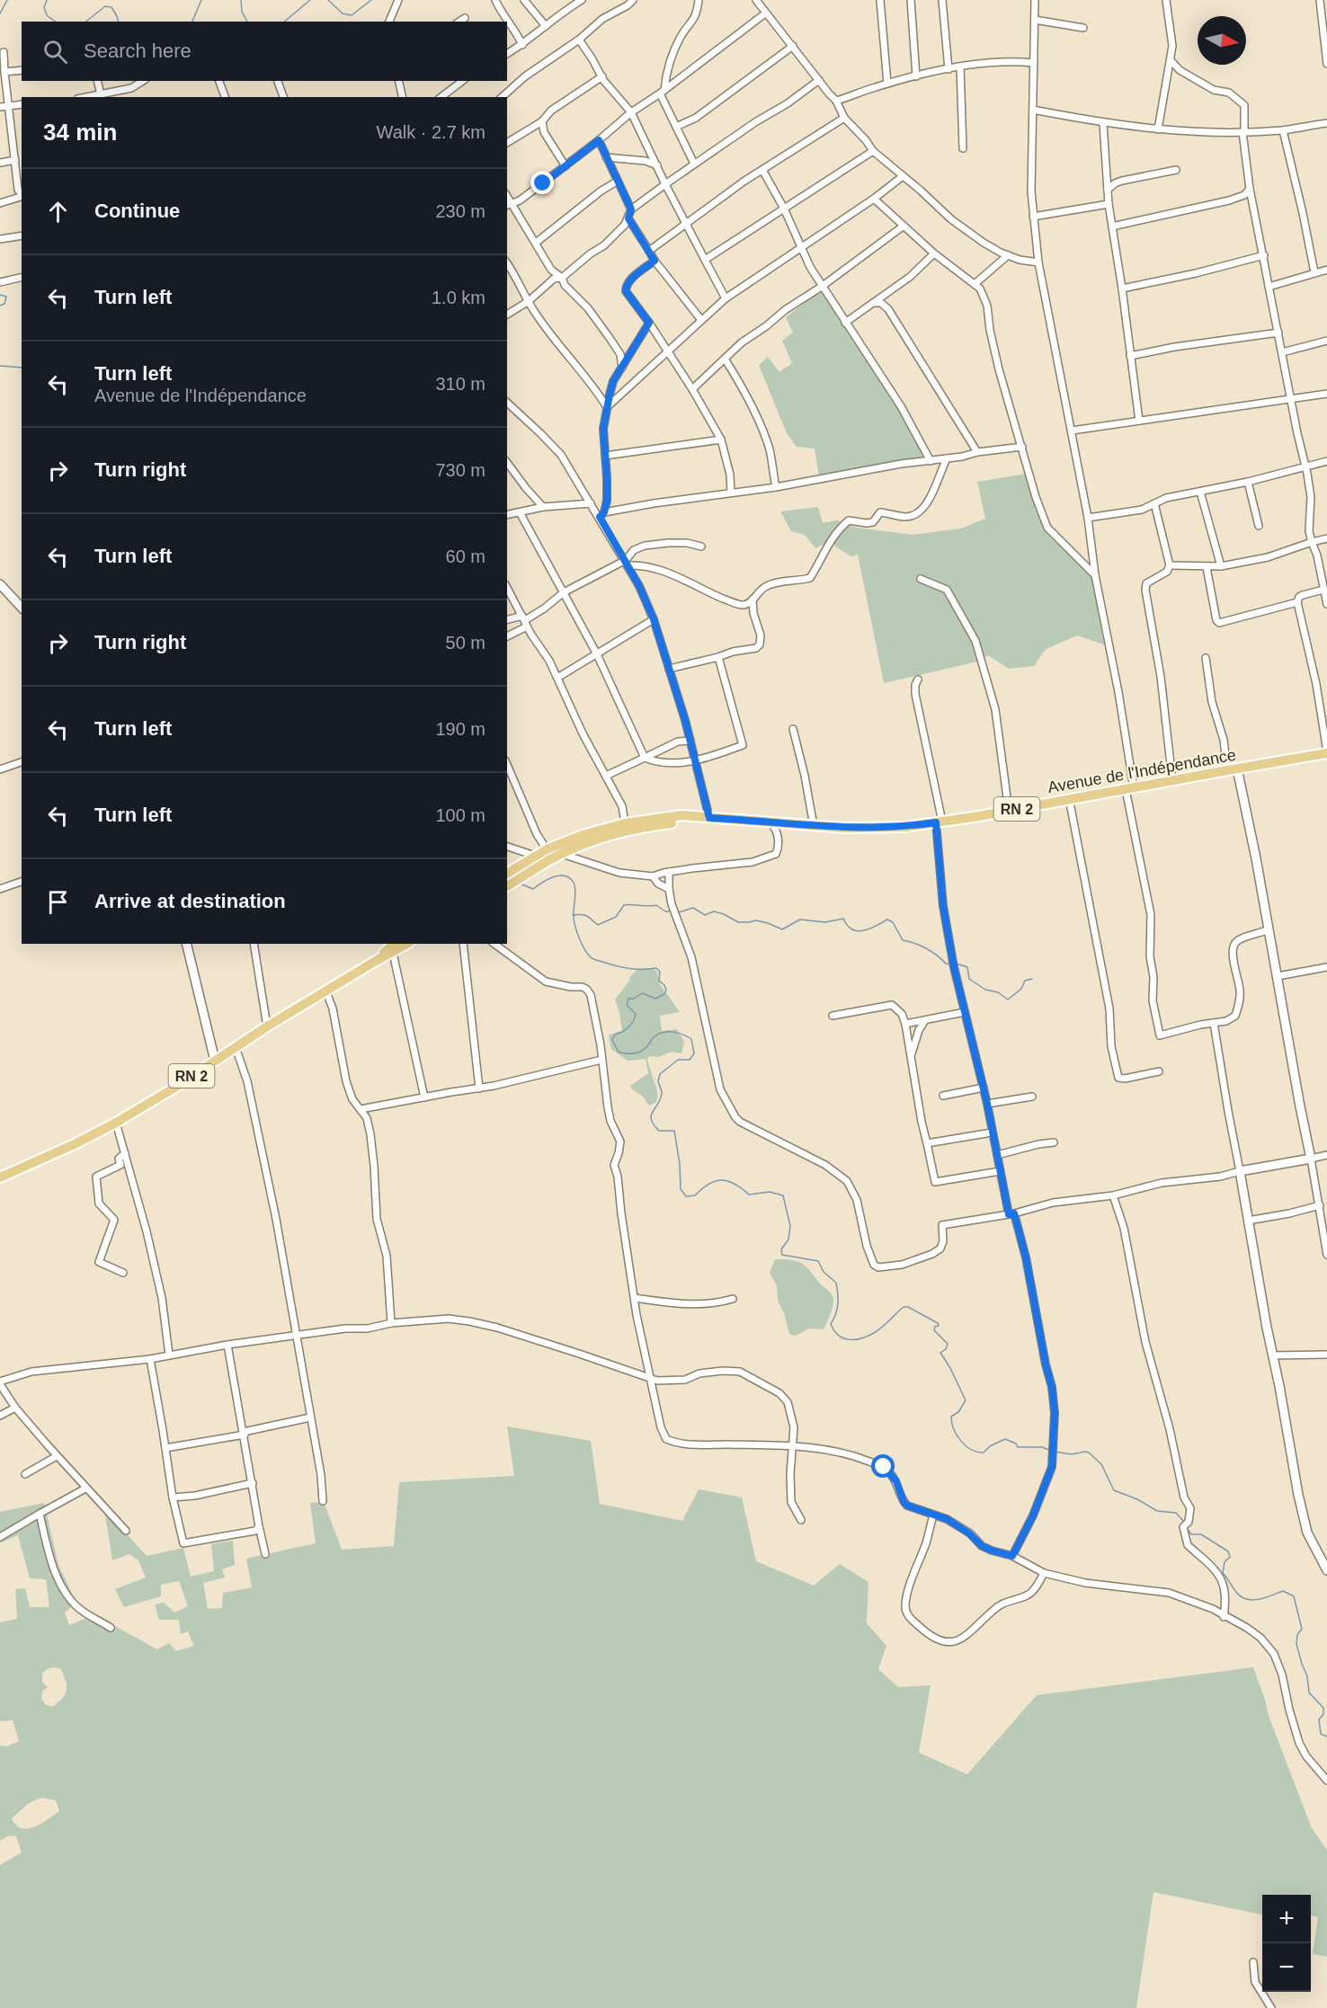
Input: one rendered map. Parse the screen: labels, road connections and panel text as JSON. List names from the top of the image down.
{
  "streets": {
    "main road": ["Avenue de l'Indépendance", "RN 2"]
  },
  "north": "right",
  "page": {
    "search": "Search here",
    "heading": ["34 min", "Walk · 2.7 km"],
    "list": [
      ["Continue", "230 m"],
      ["Turn left", "1.0 km"],
      ["Turn left", "Avenue de l'Indépendance", "310 m"],
      ["Turn right", "730 m"],
      ["Turn left", "60 m"],
      ["Turn right", "50 m"],
      ["Turn left", "190 m"],
      ["Turn left", "100 m"],
      "Arrive at destination"
    ],
    "map_buttons": ["+", "−"]
  }
}
